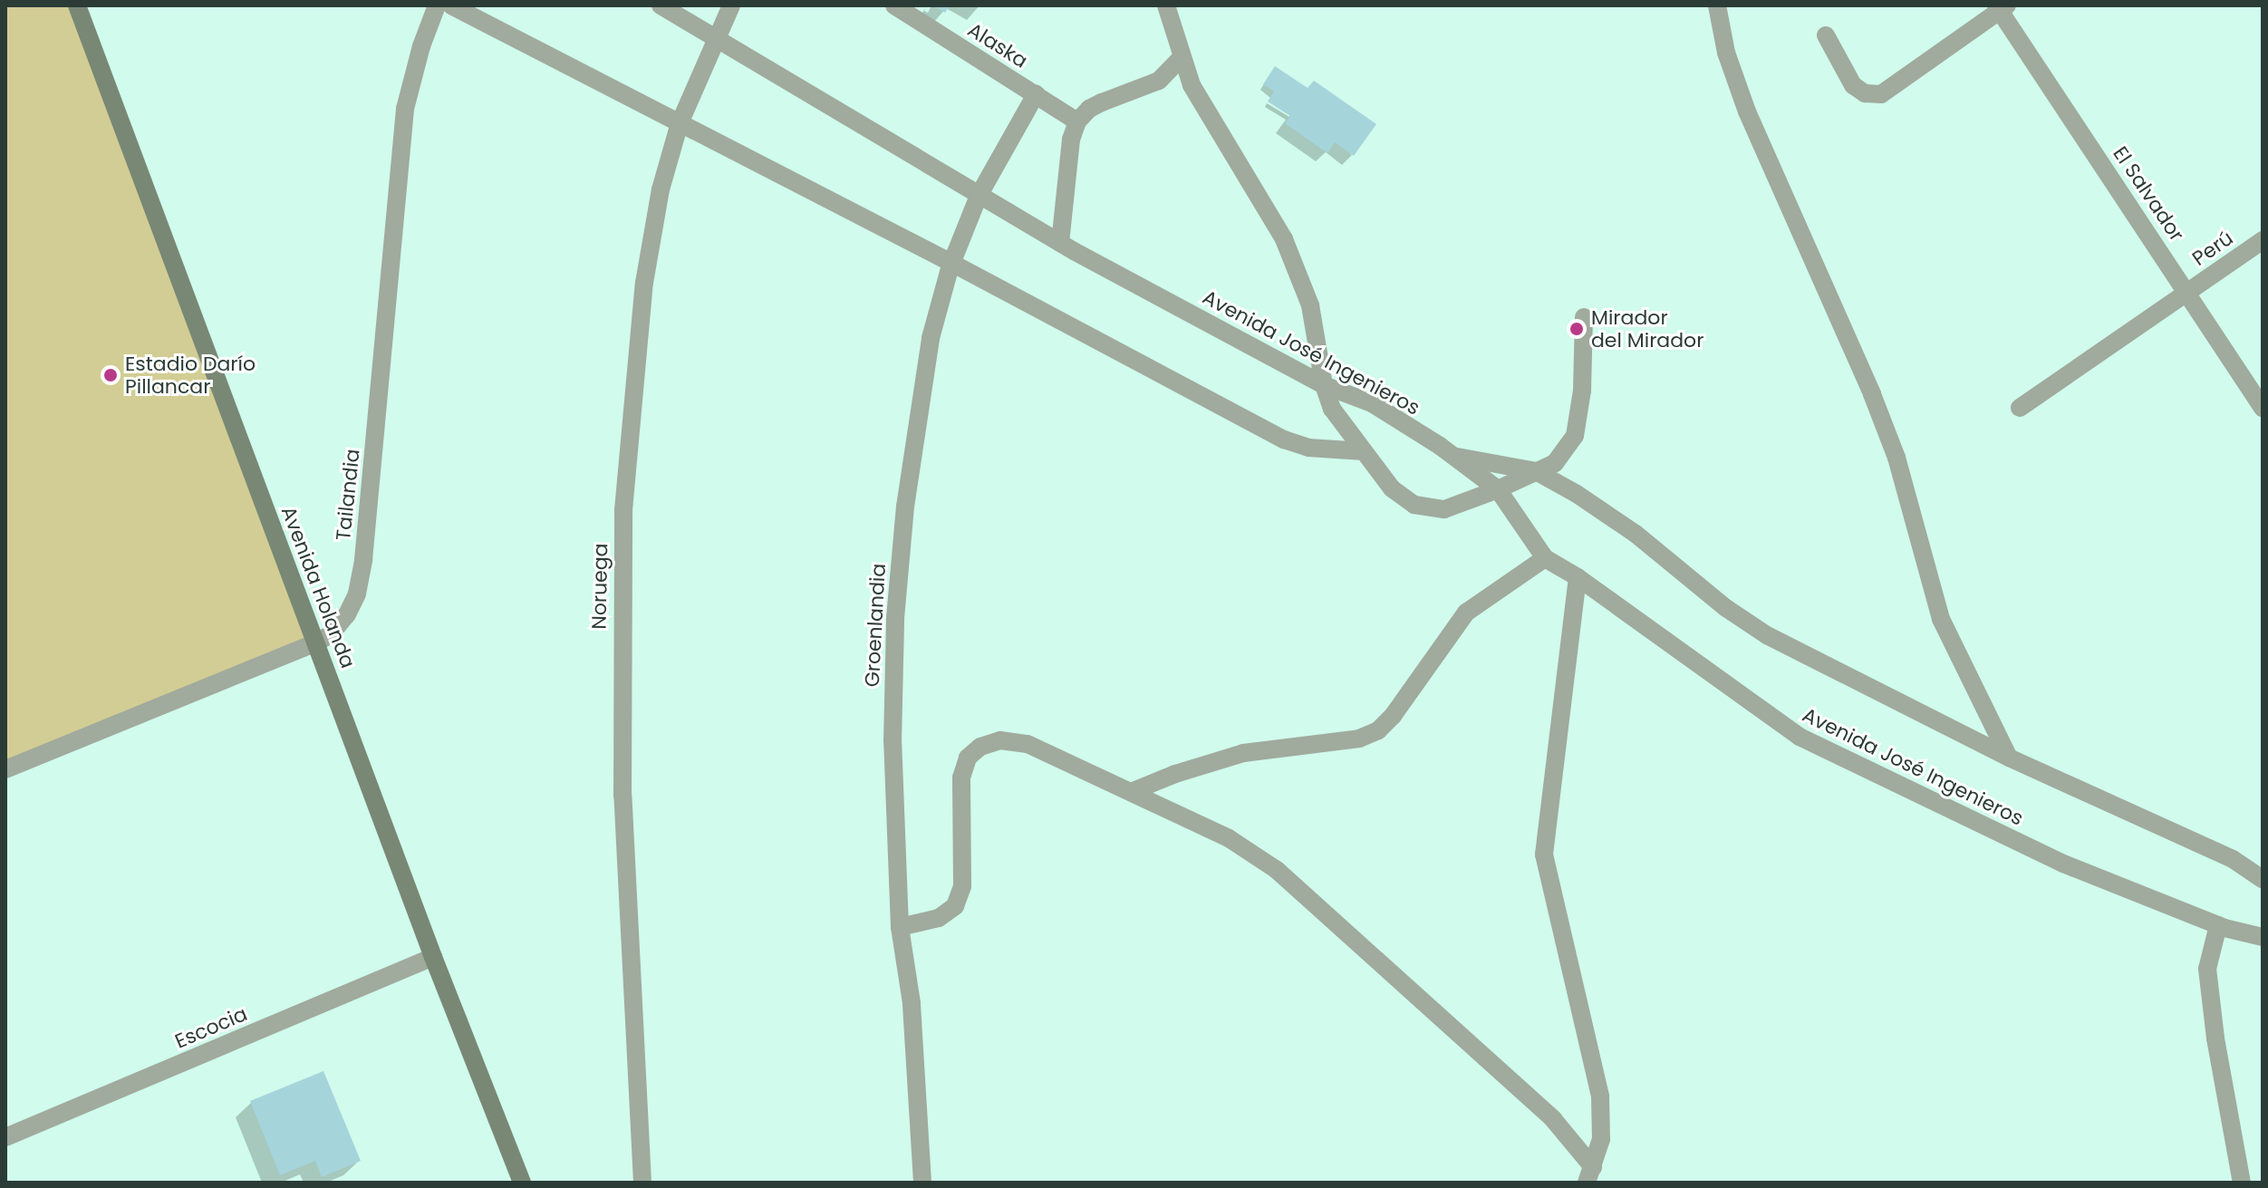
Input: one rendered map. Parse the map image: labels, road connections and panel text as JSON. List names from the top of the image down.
{
  "streets": {
    "street": [
      "Alaska",
      "El Salvador",
      "Perú",
      "Avenida José Ingenieros",
      "Tailandia",
      "Noruega",
      "Avenida Holanda",
      "Groenlandia",
      "Escocia"
    ]
  },
  "crossings": [
    ["Alaska", "Groenlandia"],
    ["El Salvador", "Perú"],
    ["Avenida José Ingenieros", "Noruega"],
    ["Avenida José Ingenieros", "Groenlandia"],
    ["Tailandia", "Avenida Holanda"],
    ["Avenida Holanda", "Escocia"]
  ],
  "places": ["Mirador del Mirador", "Estadio Darío Pillancar"]
}
